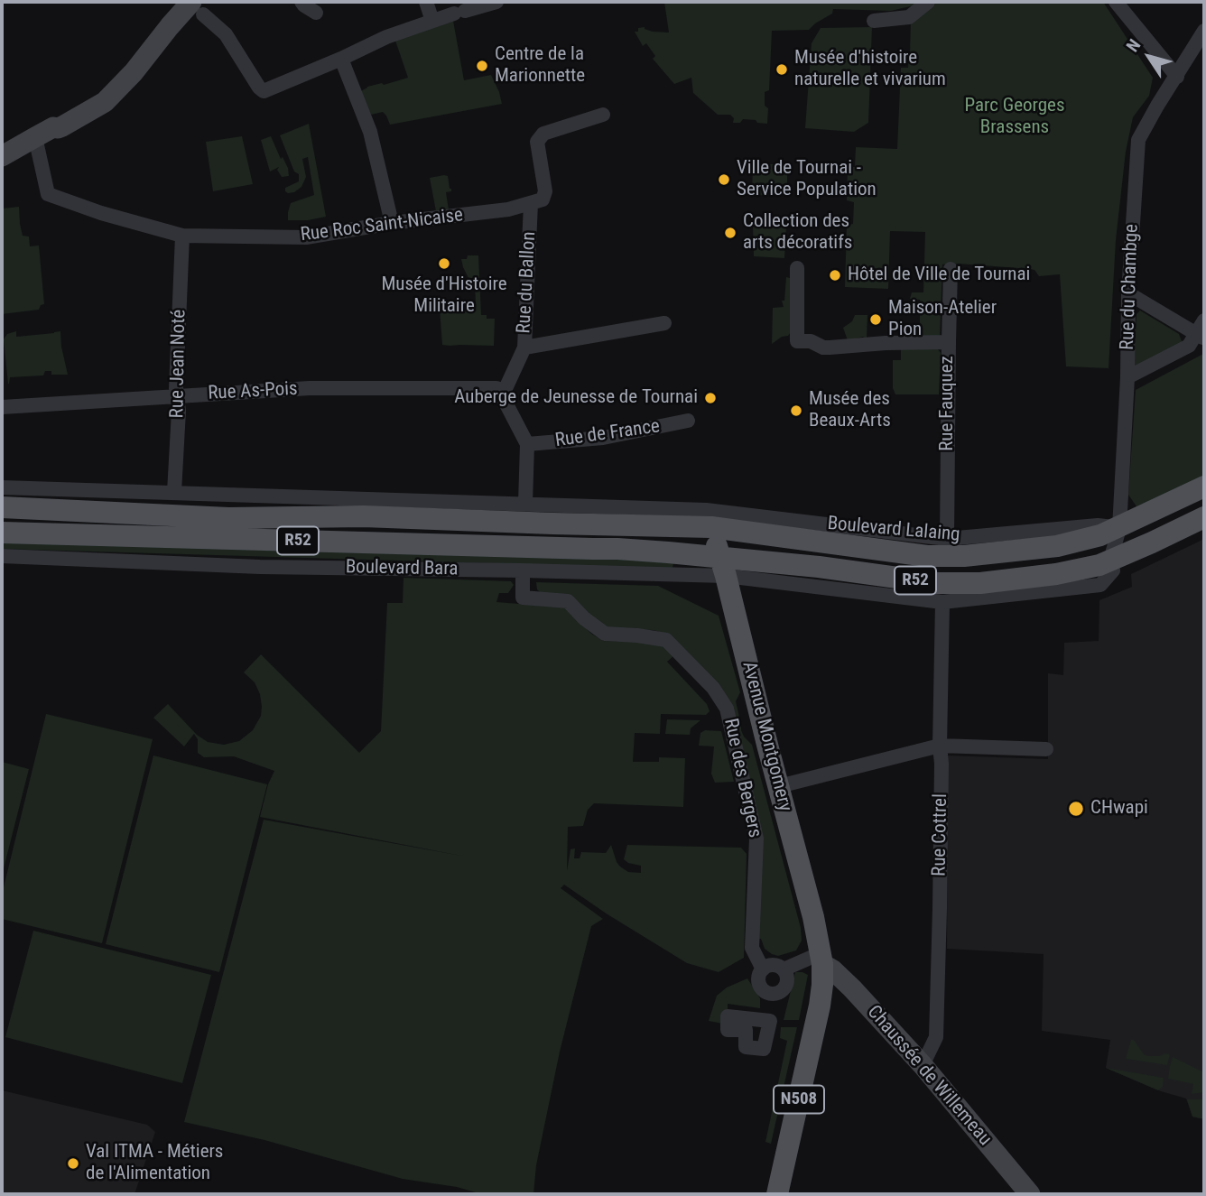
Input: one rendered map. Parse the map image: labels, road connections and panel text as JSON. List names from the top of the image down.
{
  "streets": {
    "main road": [
      "Boulevard Lalaing",
      "R52",
      "Boulevard Bara",
      "Avenue Montgomery",
      "N508"
    ],
    "street": [
      "Rue Roc Saint-Nicaise",
      "Rue du Ballon",
      "Rue du Chambge",
      "Rue Jean Noté",
      "Rue As-Pois",
      "Rue Fauquez",
      "Rue de France",
      "Rue des Bergers",
      "Rue Cottrel",
      "Chaussée de Willemeau"
    ]
  },
  "crossings": [
    ["Rue Roc Saint-Nicaise", "Rue du Ballon"],
    ["Rue Roc Saint-Nicaise", "Rue Jean Noté"],
    ["Rue du Ballon", "Rue As-Pois"],
    ["Rue du Chambge", "Boulevard Lalaing"],
    ["Rue du Chambge", "R52"],
    ["Rue Jean Noté", "Rue As-Pois"],
    ["Rue Fauquez", "Boulevard Lalaing"],
    ["Boulevard Lalaing", "R52"],
    ["Boulevard Lalaing", "Boulevard Bara"],
    ["Boulevard Lalaing", "Avenue Montgomery"],
    ["R52", "Boulevard Bara"],
    ["R52", "Avenue Montgomery"],
    ["Boulevard Bara", "Avenue Montgomery"],
    ["Boulevard Bara", "Rue des Bergers"],
    ["Avenue Montgomery", "Chaussée de Willemeau"],
    ["Avenue Montgomery", "N508"],
    ["Rue Cottrel", "Chaussée de Willemeau"],
    ["Chaussée de Willemeau", "N508"]
  ],
  "parks": ["Parc Georges Brassens"],
  "places": [
    "Centre de la Marionnette",
    "Musée d'histoire naturelle et vivarium",
    "Ville de Tournai - Service Population",
    "Collection des arts décoratifs",
    "Musée d'Histoire Militaire",
    "Hôtel de Ville de Tournai",
    "Maison-Atelier Pion",
    "Auberge de Jeunesse de Tournai",
    "Musée des Beaux-Arts",
    "CHwapi",
    "Val ITMA - Métiers de l'Alimentation"
  ],
  "north": "top left"
}
